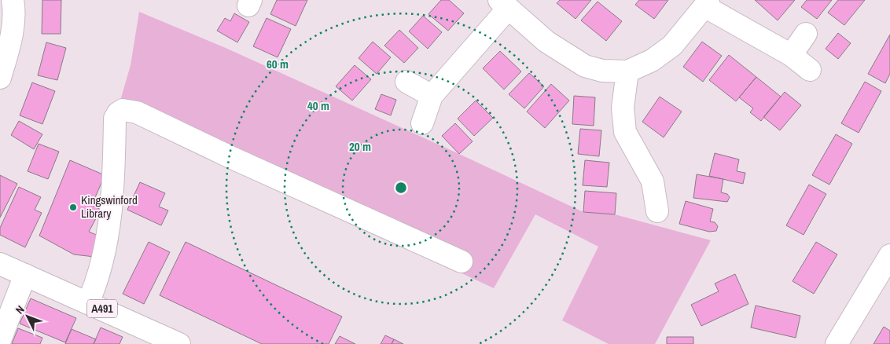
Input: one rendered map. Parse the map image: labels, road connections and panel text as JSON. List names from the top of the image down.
{
  "streets": {
    "main road": ["A491"]
  },
  "places": ["Kingswinford Library"],
  "north": "top left",
  "rings": ["60 m", "40 m", "20 m"]
}
